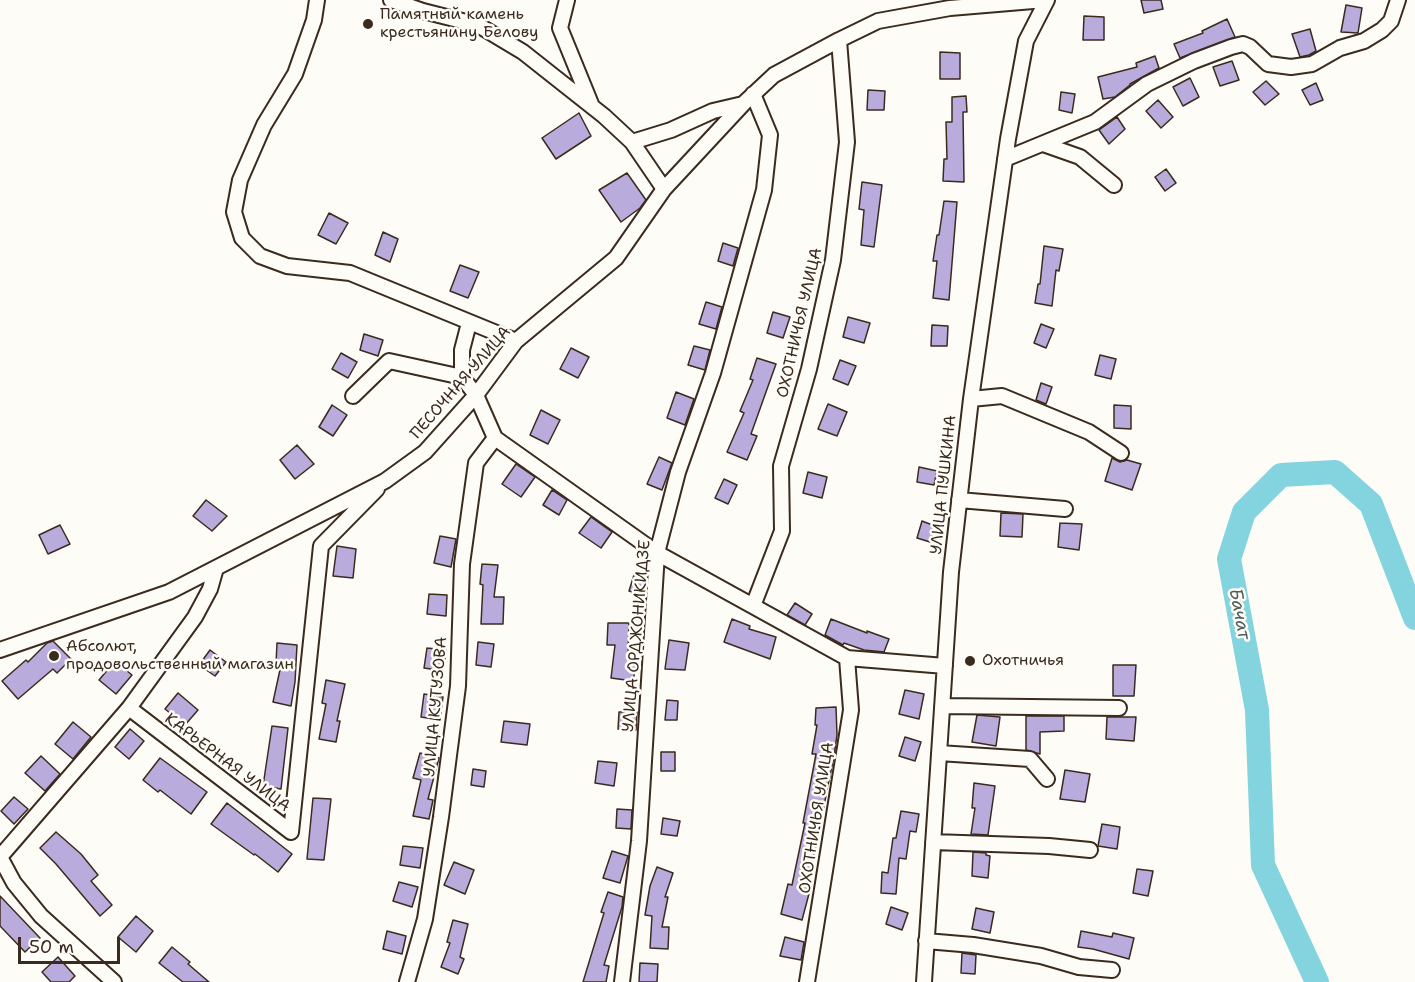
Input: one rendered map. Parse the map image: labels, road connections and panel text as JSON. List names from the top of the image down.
{
  "streets": {
    "street": [
      "ОХОТНИЧЬЯ УЛИЦА",
      "ПЕСОЧНАЯ УЛИЦА",
      "УЛИЦА ПУШКИНА",
      "УЛИЦА ОРДЖОНИКИДЗЕ",
      "УЛИЦА КУТУЗОВА",
      "КАРЬЕРНАЯ УЛИЦА"
    ]
  },
  "crossings": [
    ["ОХОТНИЧЬЯ УЛИЦА", "ПЕСОЧНАЯ УЛИЦА"],
    ["ПЕСОЧНАЯ УЛИЦА", "УЛИЦА ПУШКИНА"],
    ["ПЕСОЧНАЯ УЛИЦА", "УЛИЦА ОРДЖОНИКИДЗЕ"],
    ["ПЕСОЧНАЯ УЛИЦА", "КАРЬЕРНАЯ УЛИЦА"]
  ],
  "water": ["Бачат"],
  "places": ["Памятный камень крестьянину Белову", "Абсолют, продовольственный магазин", "Охотничья"],
  "scale_bar": "50 m"
}
